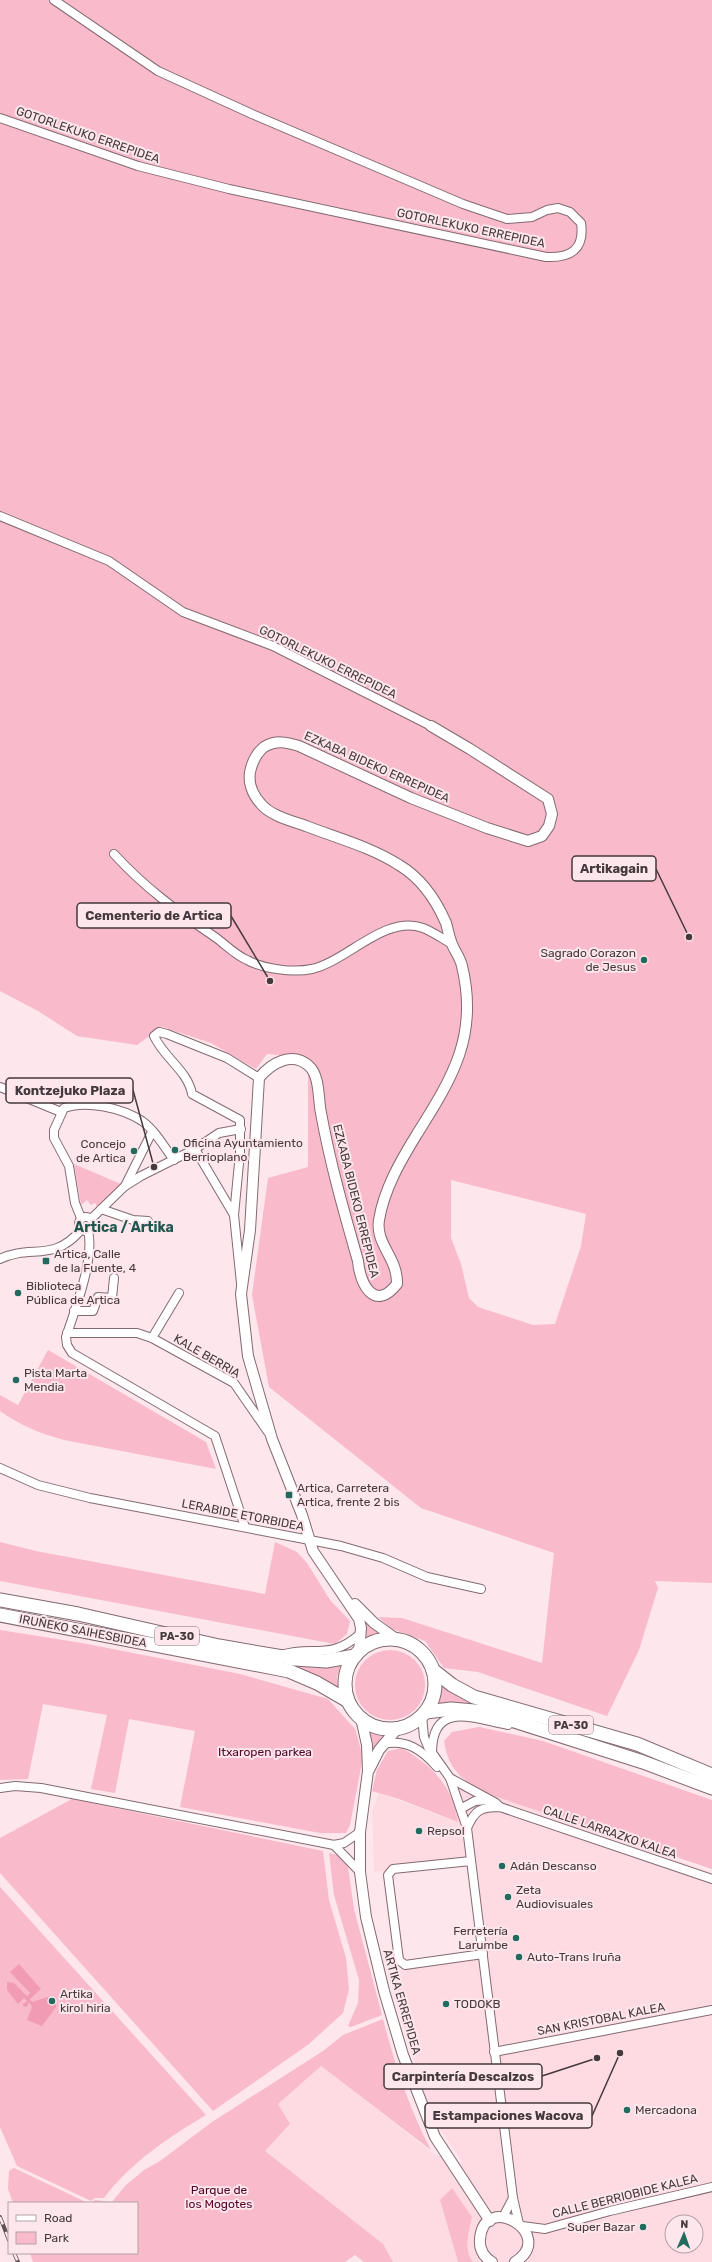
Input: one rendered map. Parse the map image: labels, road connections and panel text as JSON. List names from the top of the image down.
{
  "streets": {
    "highway": ["IRUÑEKO SAIHESBIDEA", "PA-30"],
    "street": [
      "GOTORLEKUKO ERREPIDEA",
      "EZKABA BIDEKO ERREPIDEA",
      "KALE BERRIA",
      "LERABIDE ETORBIDEA",
      "CALLE LARRAZKO KALEA",
      "ARTIKA ERREPIDEA",
      "SAN KRISTOBAL KALEA",
      "CALLE BERRIOBIDE KALEA"
    ]
  },
  "crossings": [
    ["GOTORLEKUKO ERREPIDEA", "EZKABA BIDEKO ERREPIDEA"],
    ["IRUÑEKO SAIHESBIDEA", "PA-30"],
    ["IRUÑEKO SAIHESBIDEA", "ARTIKA ERREPIDEA"],
    ["PA-30", "ARTIKA ERREPIDEA"]
  ],
  "districts": ["Artica / Artika"],
  "parks": ["Itxaropen parkea", "Parque de los Mogotes"],
  "places": {
    "other": [
      "Artikagain",
      "Sagrado Corazon de Jesus",
      "Cementerio de Artica",
      "Oficina Ayuntamiento Berrioplano",
      "Concejo de Artica",
      "Kontzejuko Plaza",
      "Biblioteca Pública de Artica",
      "Pista Marta Mendia",
      "Repsol",
      "Adán Descanso",
      "Zeta Audiovisuales",
      "Ferretería Larumbe",
      "Auto-Trans Iruña",
      "Artika kirol hiria",
      "TODOKB",
      "Estampaciones Wacova",
      "Carpintería Descalzos",
      "Mercadona",
      "Super Bazar"
    ],
    "transit": ["Artica, Calle de la Fuente, 4", "Artica, Carretera Artica, frente 2 bis"]
  },
  "legend": ["Road", "Park"],
  "north": "top"
}
